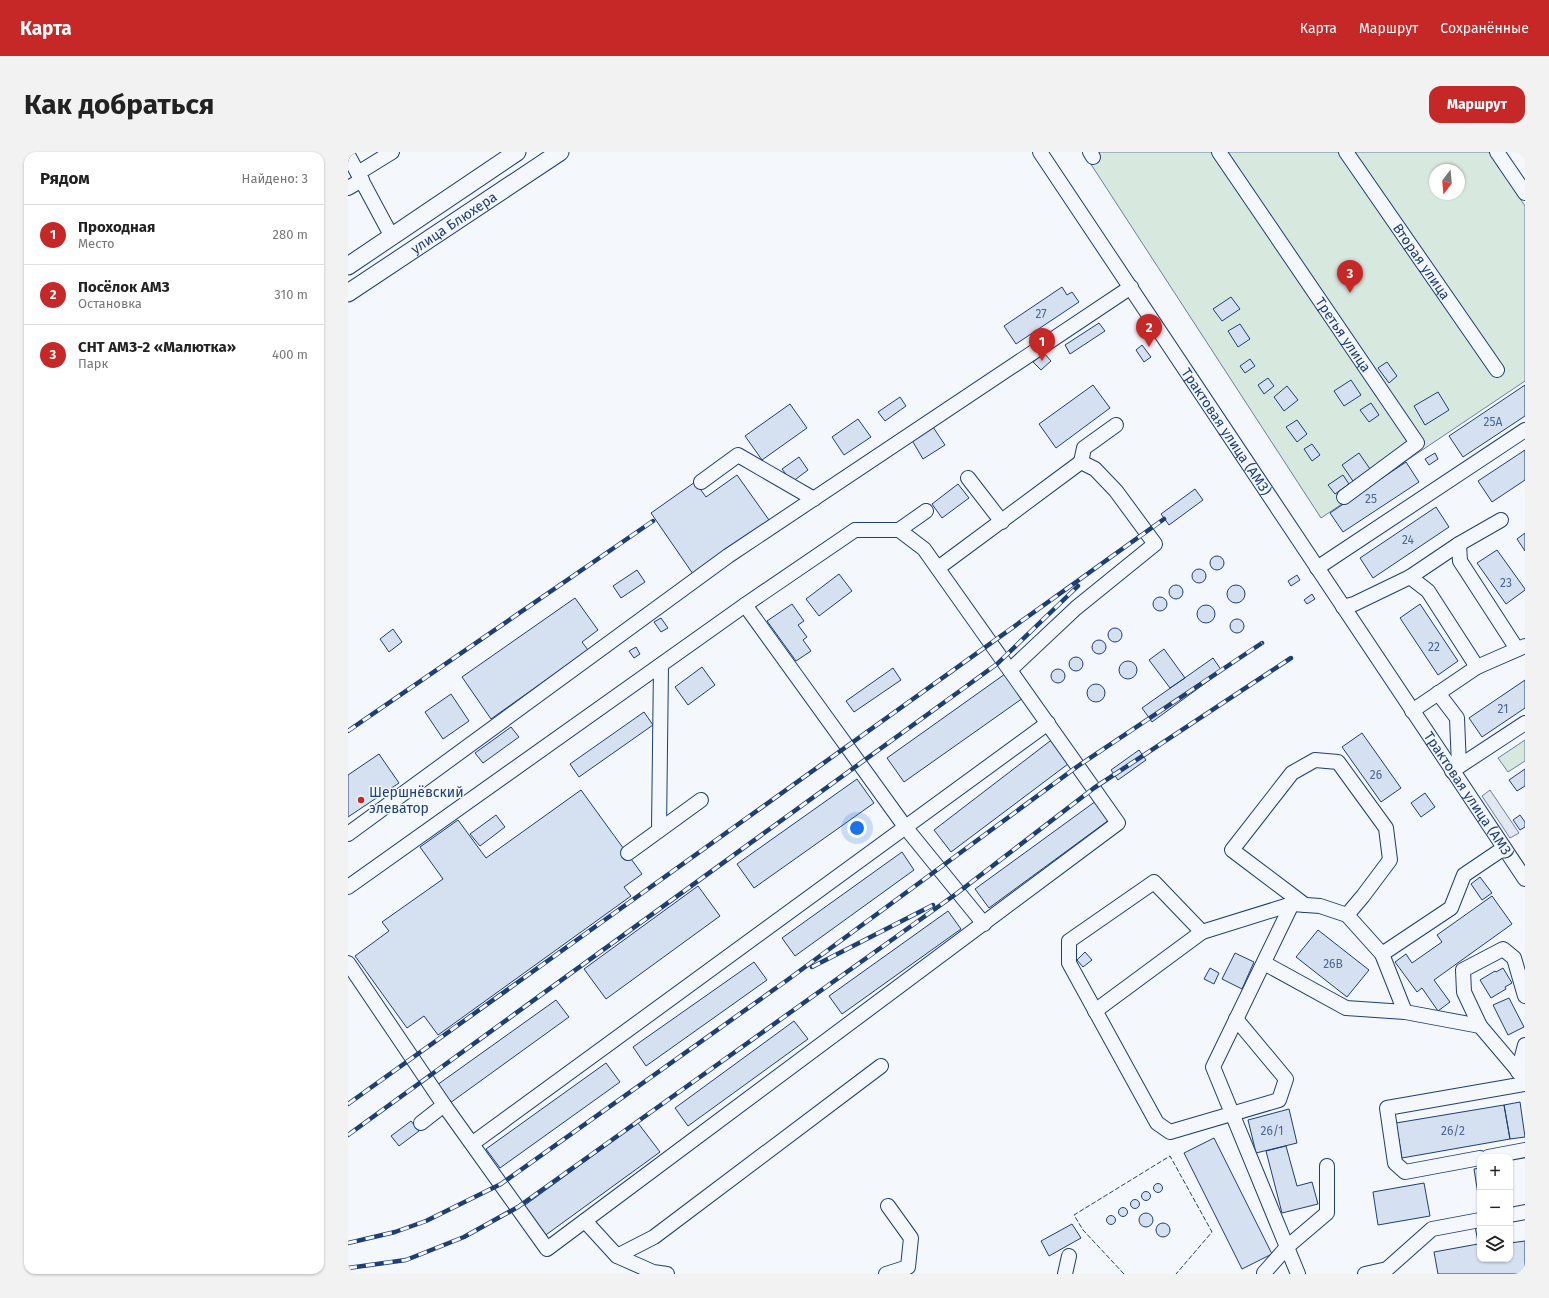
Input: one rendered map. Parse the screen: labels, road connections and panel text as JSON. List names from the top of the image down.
{
  "streets": {
    "main road": ["улица Блюхера"],
    "street": ["Вторая улица", "Третья улица", "Трактовая улица (АМЗ)"]
  },
  "places": ["Шершнёвский элеватор"],
  "house_numbers": [
    "27",
    "25А",
    "25",
    "24",
    "23",
    "22",
    "21",
    "26",
    "26В",
    "26/1",
    "26/2"
  ],
  "north": "bottom",
  "page": {
    "header": "Карта",
    "nav": ["Карта", "Маршрут", "Сохранённые"],
    "buttons": "Маршрут",
    "title": "Как добраться",
    "heading": ["Рядом", "Найдено: 3"],
    "list": [
      {
        "mark": "1",
        "name": "Проходная",
        "note": "Место",
        "value": "280 m"
      },
      {
        "mark": "2",
        "name": "Посёлок АМЗ",
        "note": "Остановка",
        "value": "310 m"
      },
      {
        "mark": "3",
        "name": "СНТ АМЗ-2 «Малютка»",
        "note": "Парк",
        "value": "400 m"
      }
    ],
    "pins": ["3", "2", "1"],
    "map_buttons": ["+", "−"]
  }
}
